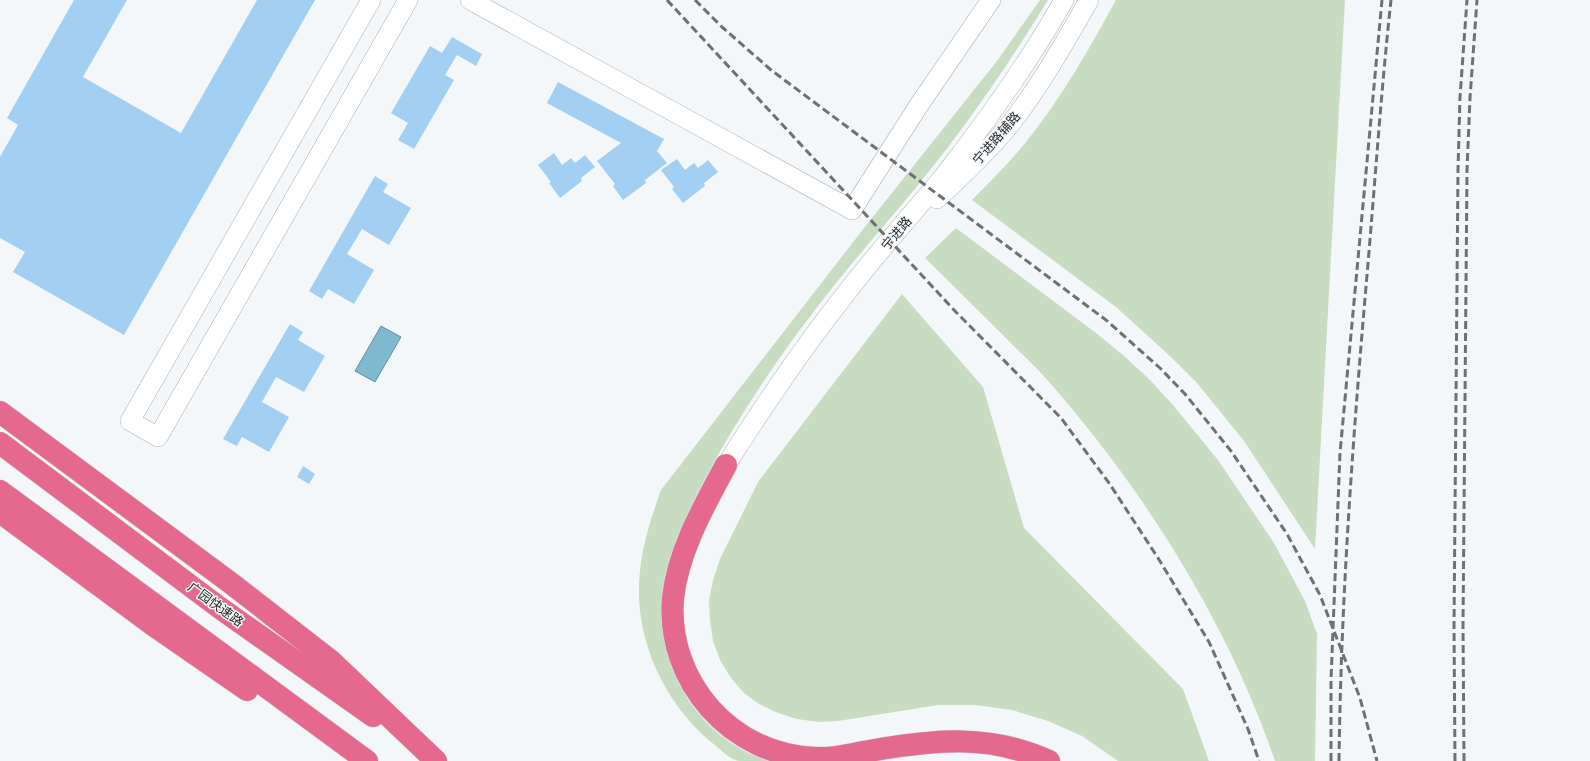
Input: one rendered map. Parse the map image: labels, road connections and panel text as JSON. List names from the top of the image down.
{
  "streets": {
    "highway": ["广园快速路"],
    "street": ["宁进路辅路", "宁进路"]
  },
  "crossings": [
    ["宁进路辅路", "宁进路"]
  ]
}
